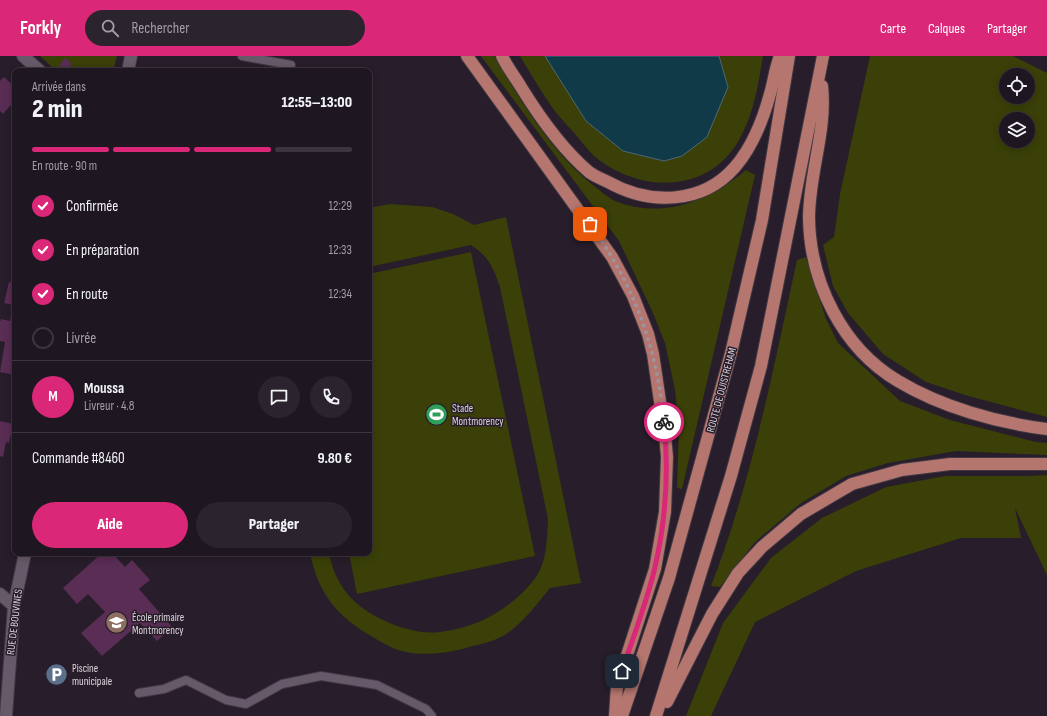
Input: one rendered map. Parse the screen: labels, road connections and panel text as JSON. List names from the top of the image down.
{
  "streets": {
    "highway": ["ROUTE DE OUISTREHAM"],
    "street": ["RUE DE BOUVINES"]
  },
  "places": {
    "sports": ["Stade Montmorency"],
    "school or university": ["École primaire Montmorency"],
    "parking": ["Piscine municipale"]
  },
  "page": {
    "header": "Forkly",
    "search": "Rechercher",
    "nav": ["Carte", "Calques", "Partager"],
    "heading": ["2 min", "Arrivée dans", "12:55–13:00"],
    "panel": [
      "Moussa",
      "Livreur · 4.8",
      "Commande #8460",
      "9.80 €"
    ],
    "bar": "En route · 90 m",
    "list": [
      ["Confirmée", "12:29"],
      ["En préparation", "12:33"],
      ["En route", "12:34"],
      "Livrée"
    ],
    "round": "M",
    "buttons": ["Aide", "Partager"]
  }
}
